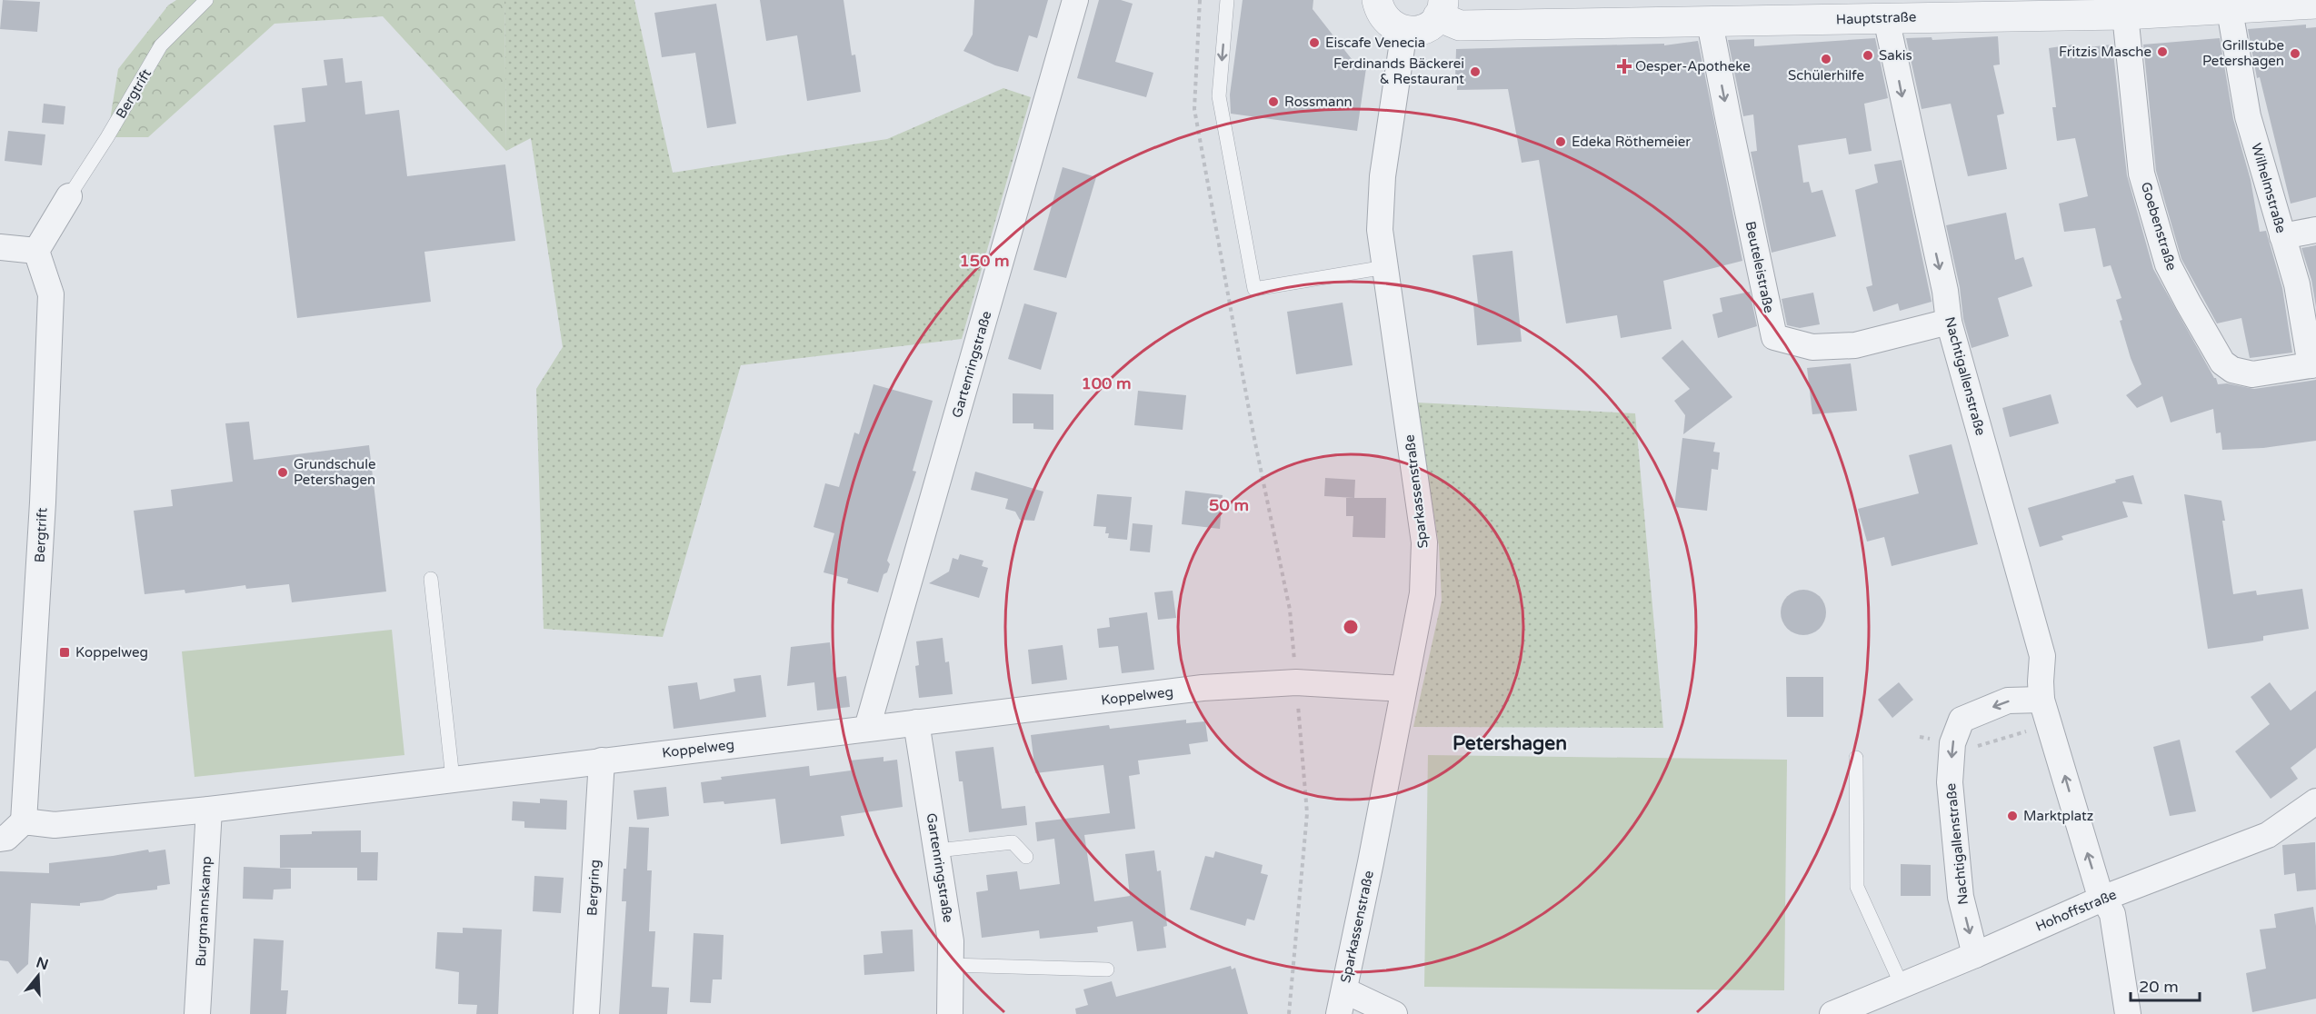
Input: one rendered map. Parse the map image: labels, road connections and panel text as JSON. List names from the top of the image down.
{
  "streets": {
    "street": [
      "Hauptstraße",
      "Bergtrift",
      "Wilhelmstraße",
      "Goebenstraße",
      "Beuteleistraße",
      "Gartenringstraße",
      "Nachtigallenstraße",
      "Sparkassenstraße",
      "Koppelweg",
      "Bergring",
      "Hohoffstraße",
      "Burgmannskamp"
    ]
  },
  "crossings": [
    ["Hauptstraße", "Wilhelmstraße"],
    ["Hauptstraße", "Goebenstraße"],
    ["Hauptstraße", "Beuteleistraße"],
    ["Hauptstraße", "Nachtigallenstraße"],
    ["Bergtrift", "Koppelweg"],
    ["Wilhelmstraße", "Goebenstraße"],
    ["Beuteleistraße", "Nachtigallenstraße"],
    ["Gartenringstraße", "Koppelweg"],
    ["Nachtigallenstraße", "Hohoffstraße"],
    ["Sparkassenstraße", "Koppelweg"],
    ["Koppelweg", "Bergring"],
    ["Koppelweg", "Burgmannskamp"]
  ],
  "districts": ["Petershagen"],
  "places": {
    "other": [
      "Eiscafe Venecia",
      "Fritzis Masche",
      "Grillstube Petershagen",
      "Sakis",
      "Schülerhilfe",
      "Ferdinands Bäckerei & Restaurant",
      "Rossmann",
      "Edeka Röthemeier",
      "Grundschule Petershagen",
      "Marktplatz"
    ],
    "health": ["Oesper-Apotheke"],
    "transit": ["Koppelweg"]
  },
  "scale_bar": "20 m",
  "north": "top",
  "rings": ["150 m", "100 m", "50 m"]
}
